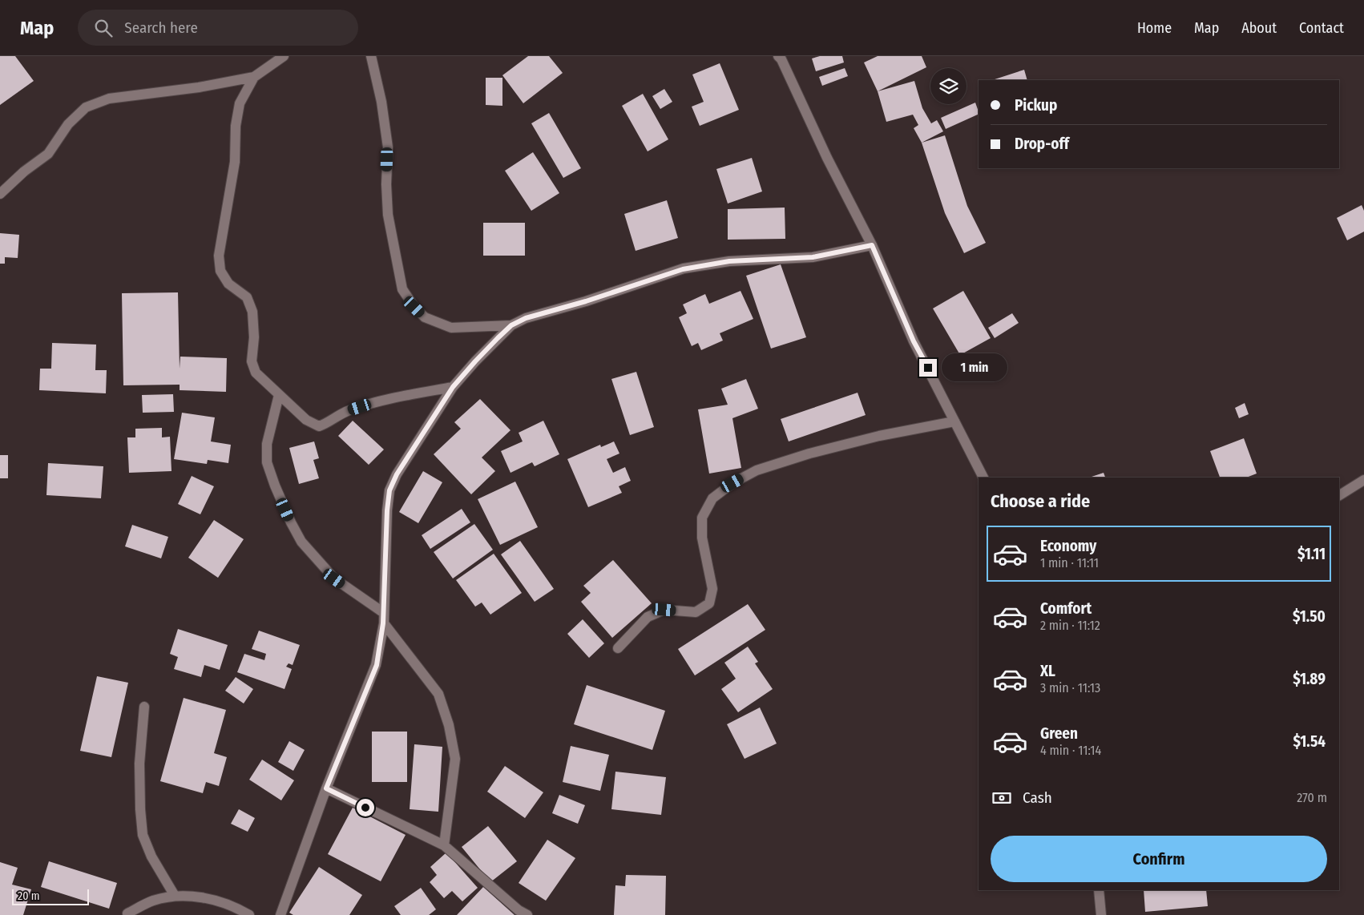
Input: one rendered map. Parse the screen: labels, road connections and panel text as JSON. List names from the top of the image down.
{
  "scale_bar": "20 m",
  "page": {
    "header": "Map",
    "search": "Search here",
    "nav": [
      "Home",
      "Map",
      "About",
      "Contact"
    ],
    "banner": ["Pickup", "Drop-off"],
    "bubble": "1 min",
    "heading": "Choose a ride",
    "list": [
      {
        "name": "Economy",
        "note": "1 min · 11:11",
        "value": "$1.11"
      },
      {
        "name": "Comfort",
        "note": "2 min · 11:12",
        "value": "$1.50"
      },
      {
        "name": "XL",
        "note": "3 min · 11:13",
        "value": "$1.89"
      },
      {
        "name": "Green",
        "note": "4 min · 11:14",
        "value": "$1.54"
      }
    ],
    "pay": ["Cash", "270 m"],
    "buttons": "Confirm",
    "scale": "20 m"
  }
}
